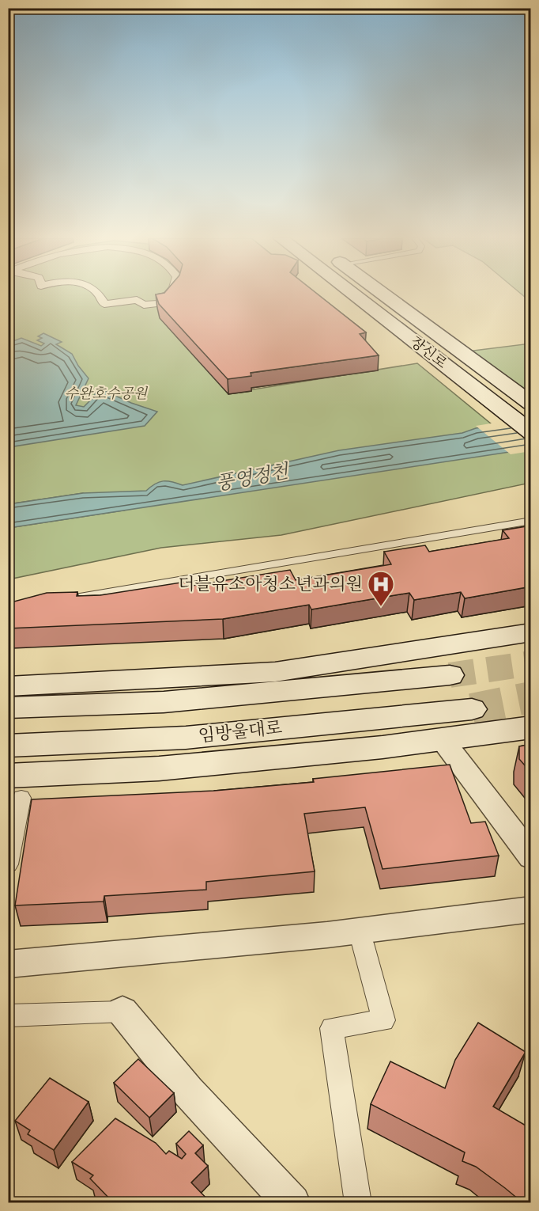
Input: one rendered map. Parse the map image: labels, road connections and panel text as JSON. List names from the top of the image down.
{
  "streets": {
    "main road": ["장신로", "임방울대로"]
  },
  "water": ["풍영정천"],
  "parks": ["수완호수공원"],
  "places": {
    "hospital": ["더블유소아청소년과의원"]
  }
}
